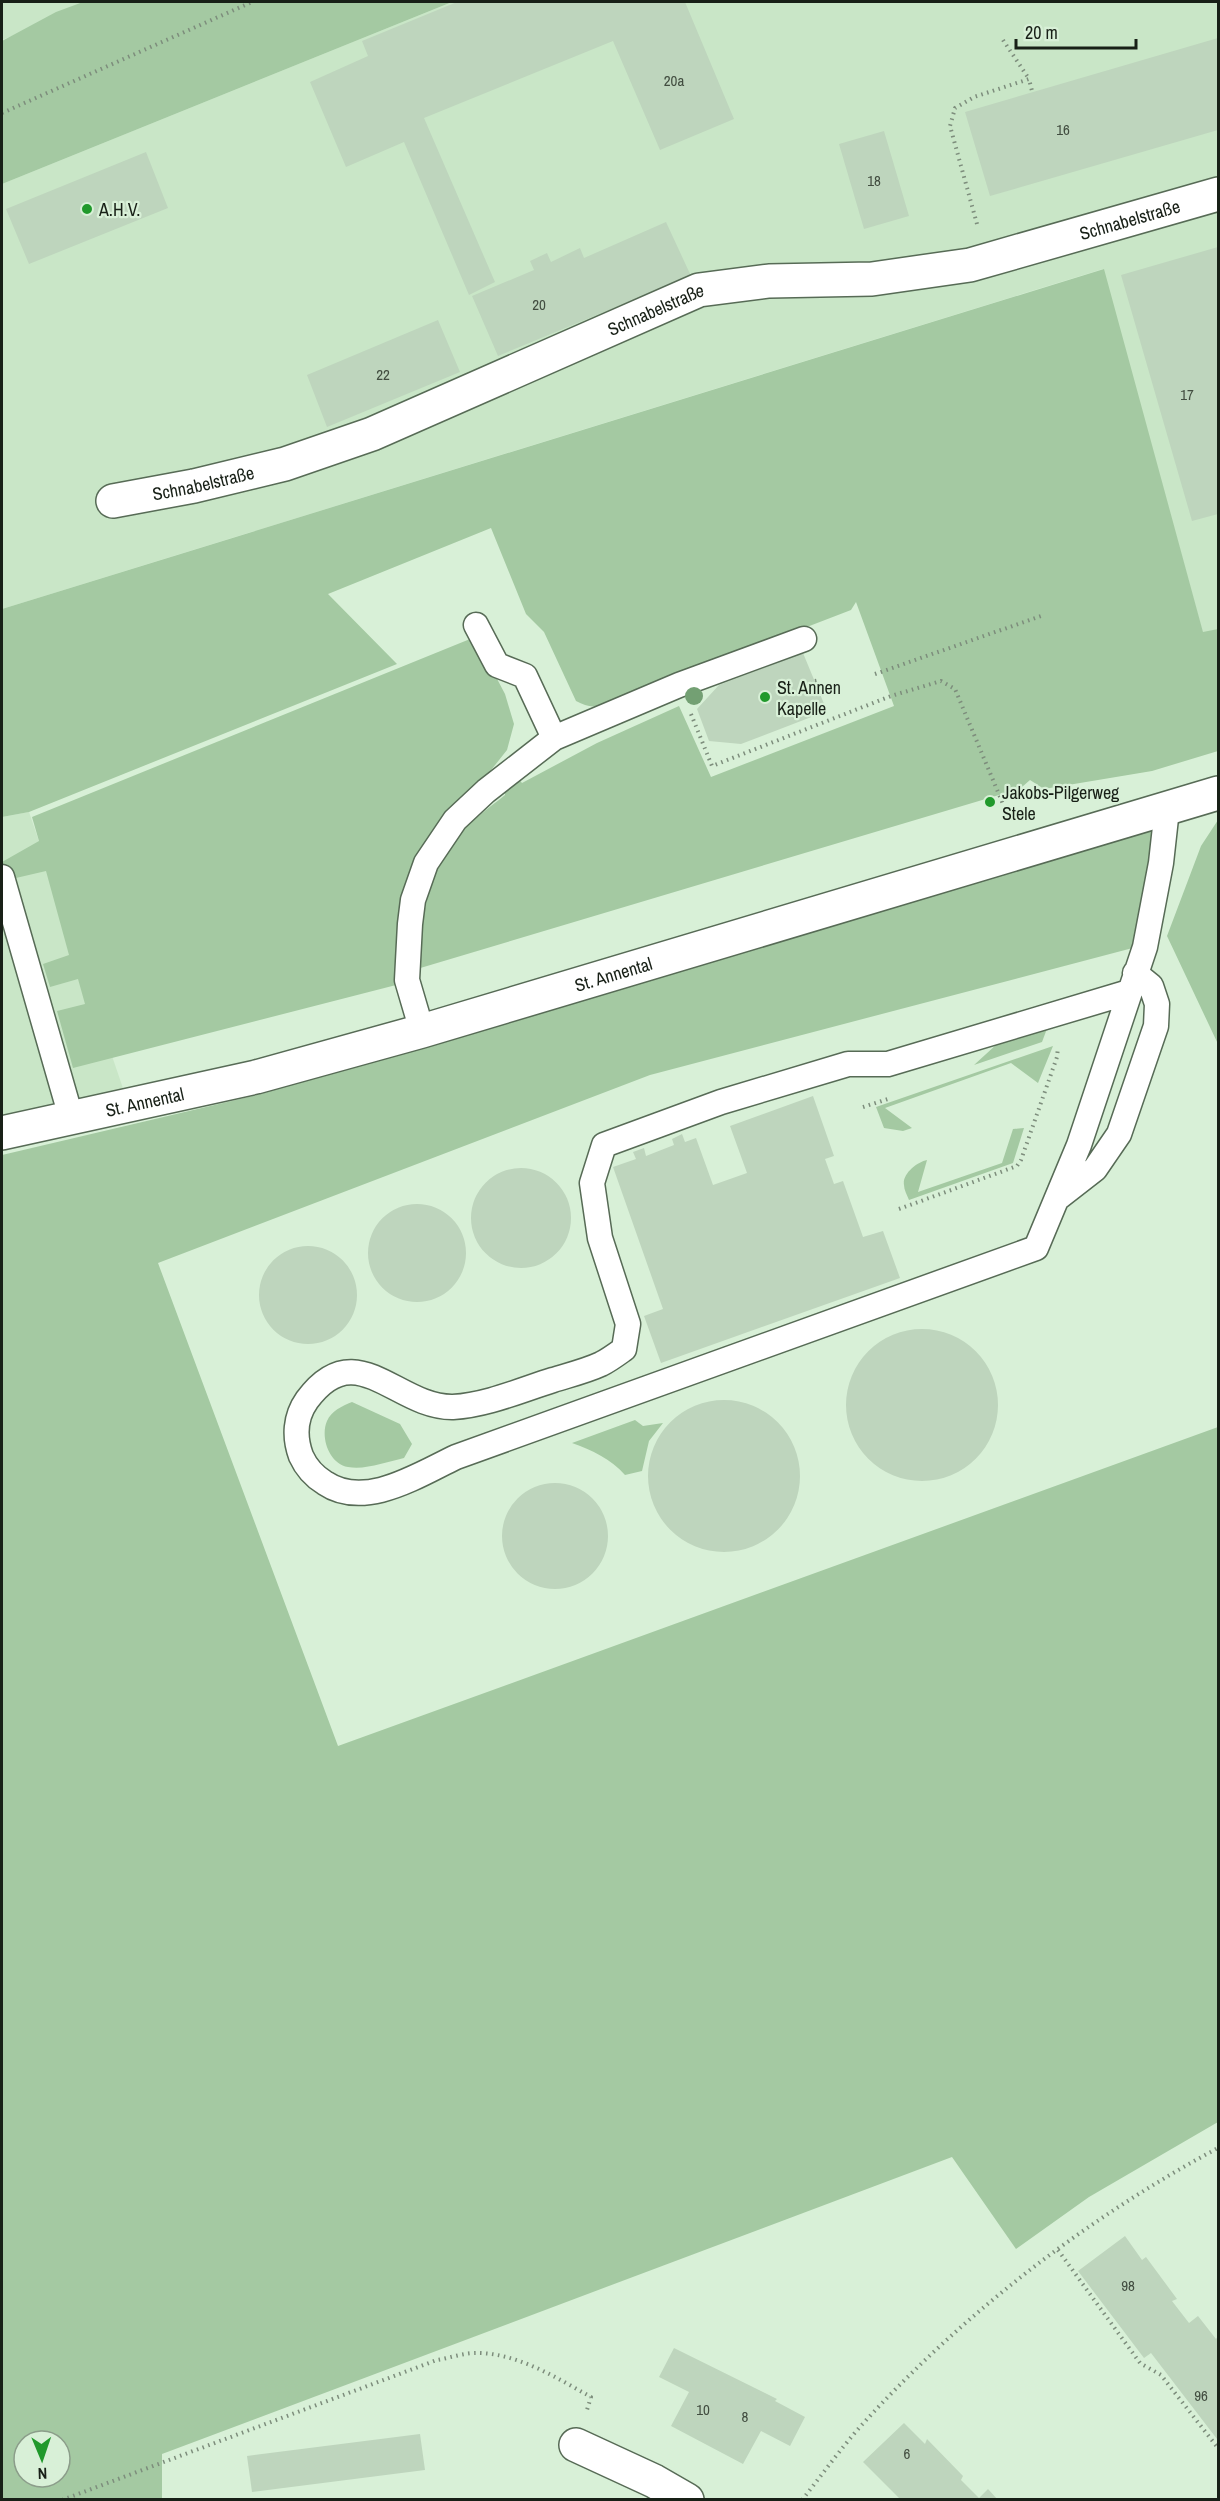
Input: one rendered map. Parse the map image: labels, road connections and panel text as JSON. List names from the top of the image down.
{
  "streets": {
    "street": ["Schnabelstraße", "St. Annental"]
  },
  "places": ["A.H.V.", "St. Annen Kapelle", "Jakobs-Pilgerweg Stele"],
  "house_numbers": [
    "20a",
    "16",
    "18",
    "20",
    "22",
    "17",
    "98",
    "96",
    "10",
    "8",
    "6"
  ],
  "scale_bar": "20 m",
  "north": "bottom"
}
